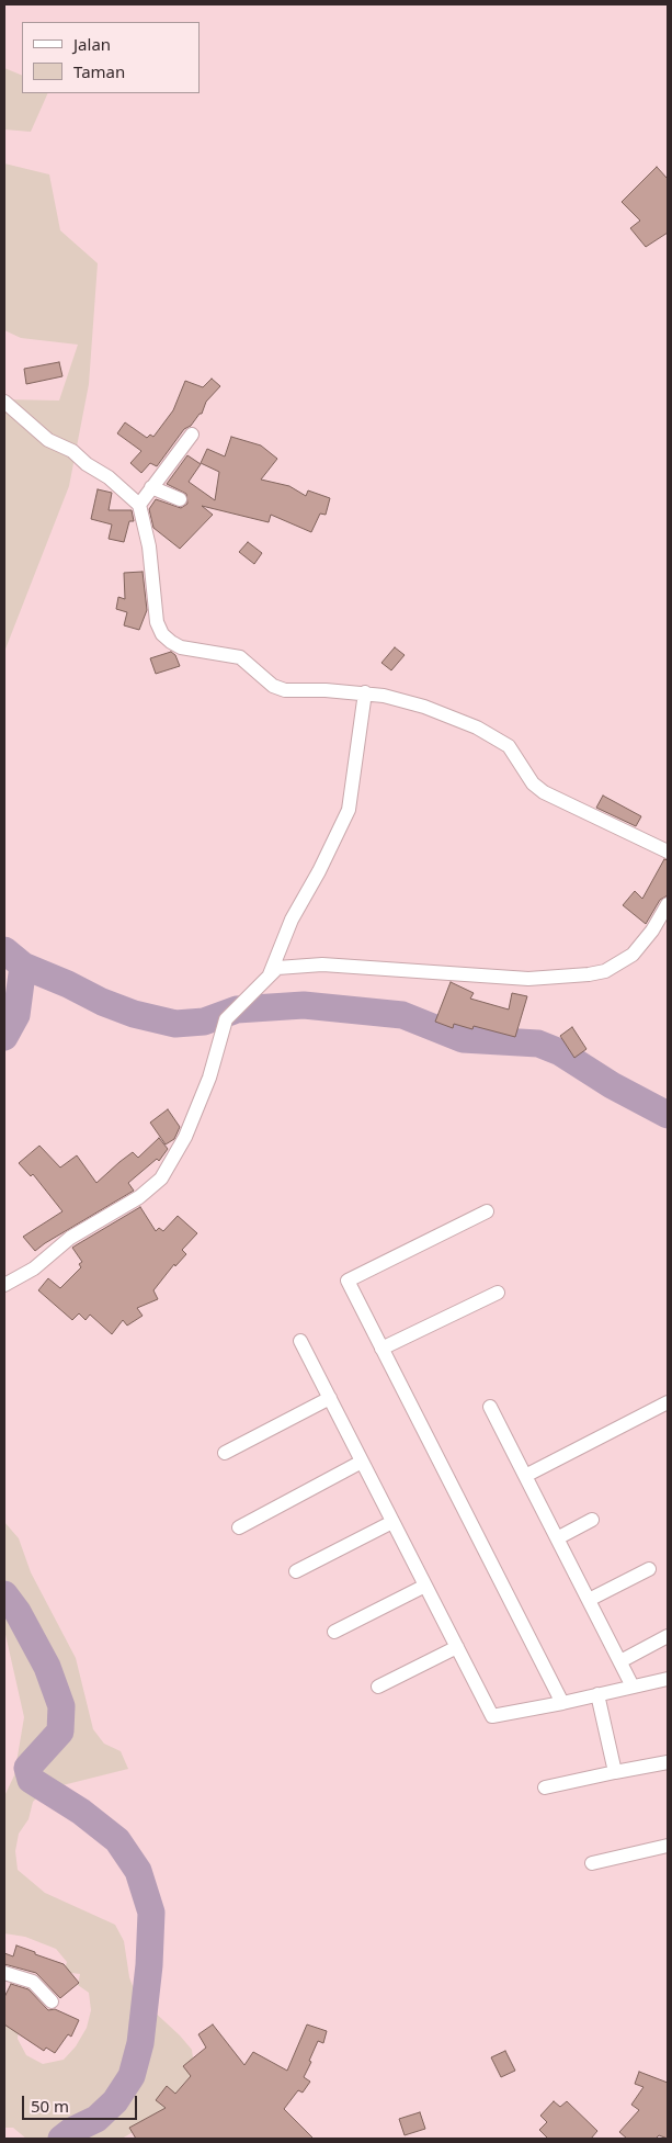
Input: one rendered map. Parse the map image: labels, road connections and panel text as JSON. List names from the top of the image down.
{
  "legend": ["Jalan", "Taman"],
  "scale_bar": "50 m"
}
